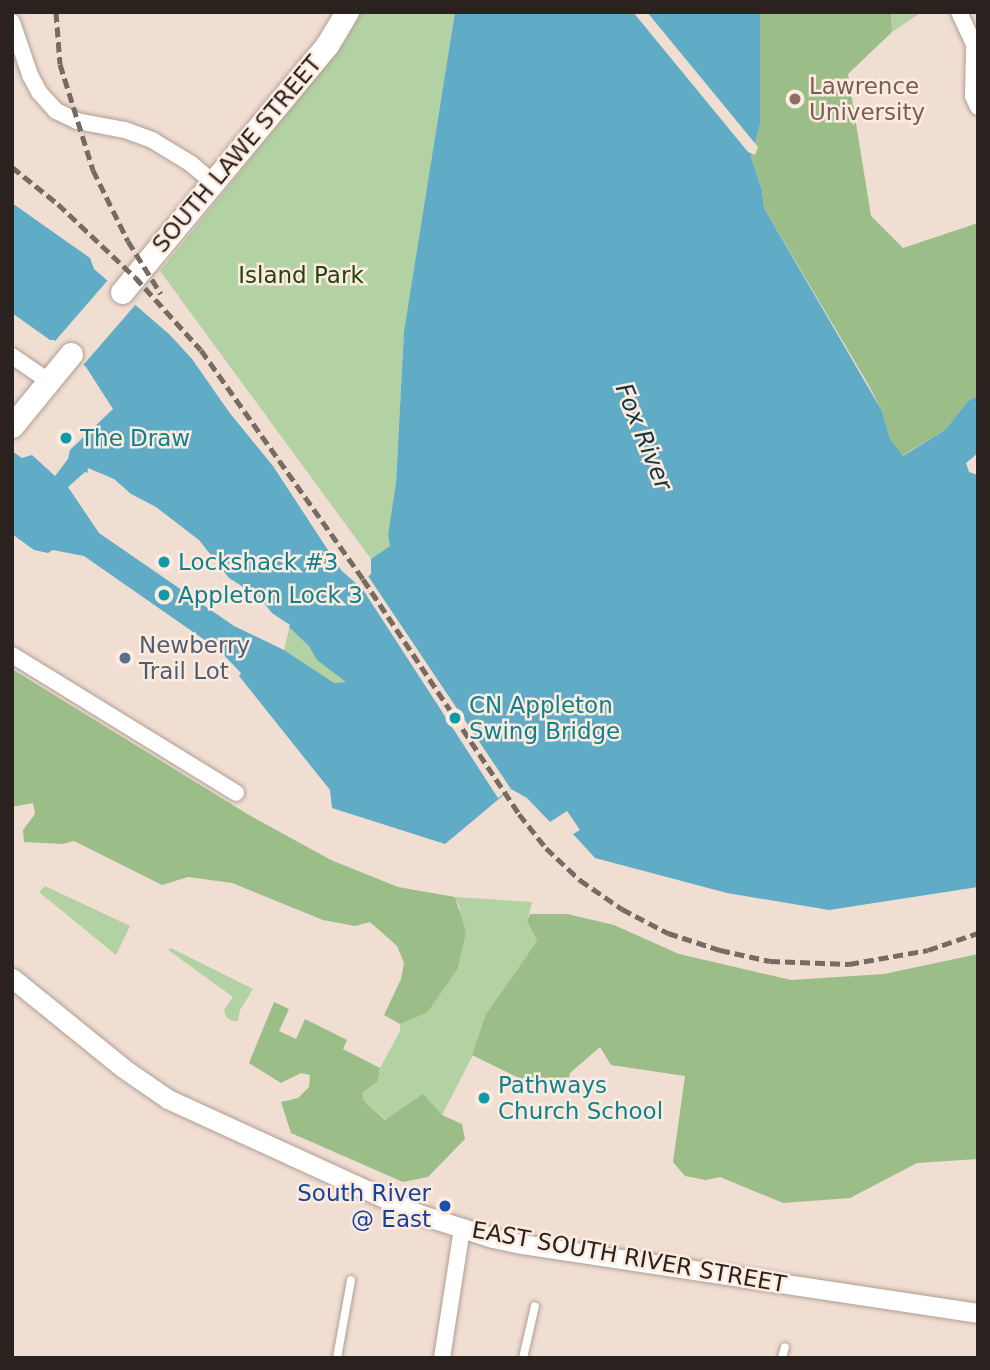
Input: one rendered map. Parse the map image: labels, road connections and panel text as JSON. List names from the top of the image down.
{
  "streets": {
    "main road": ["SOUTH LAWE STREET"],
    "street": ["EAST SOUTH RIVER STREET"]
  },
  "water": ["Fox River"],
  "parks": ["Island Park"],
  "places": [
    "Lawrence University",
    "The Draw",
    "Lockshack #3",
    "Appleton Lock 3",
    "Newberry Trail Lot",
    "CN Appleton Swing Bridge",
    "Pathways Church School",
    "South River @ East"
  ]
}
